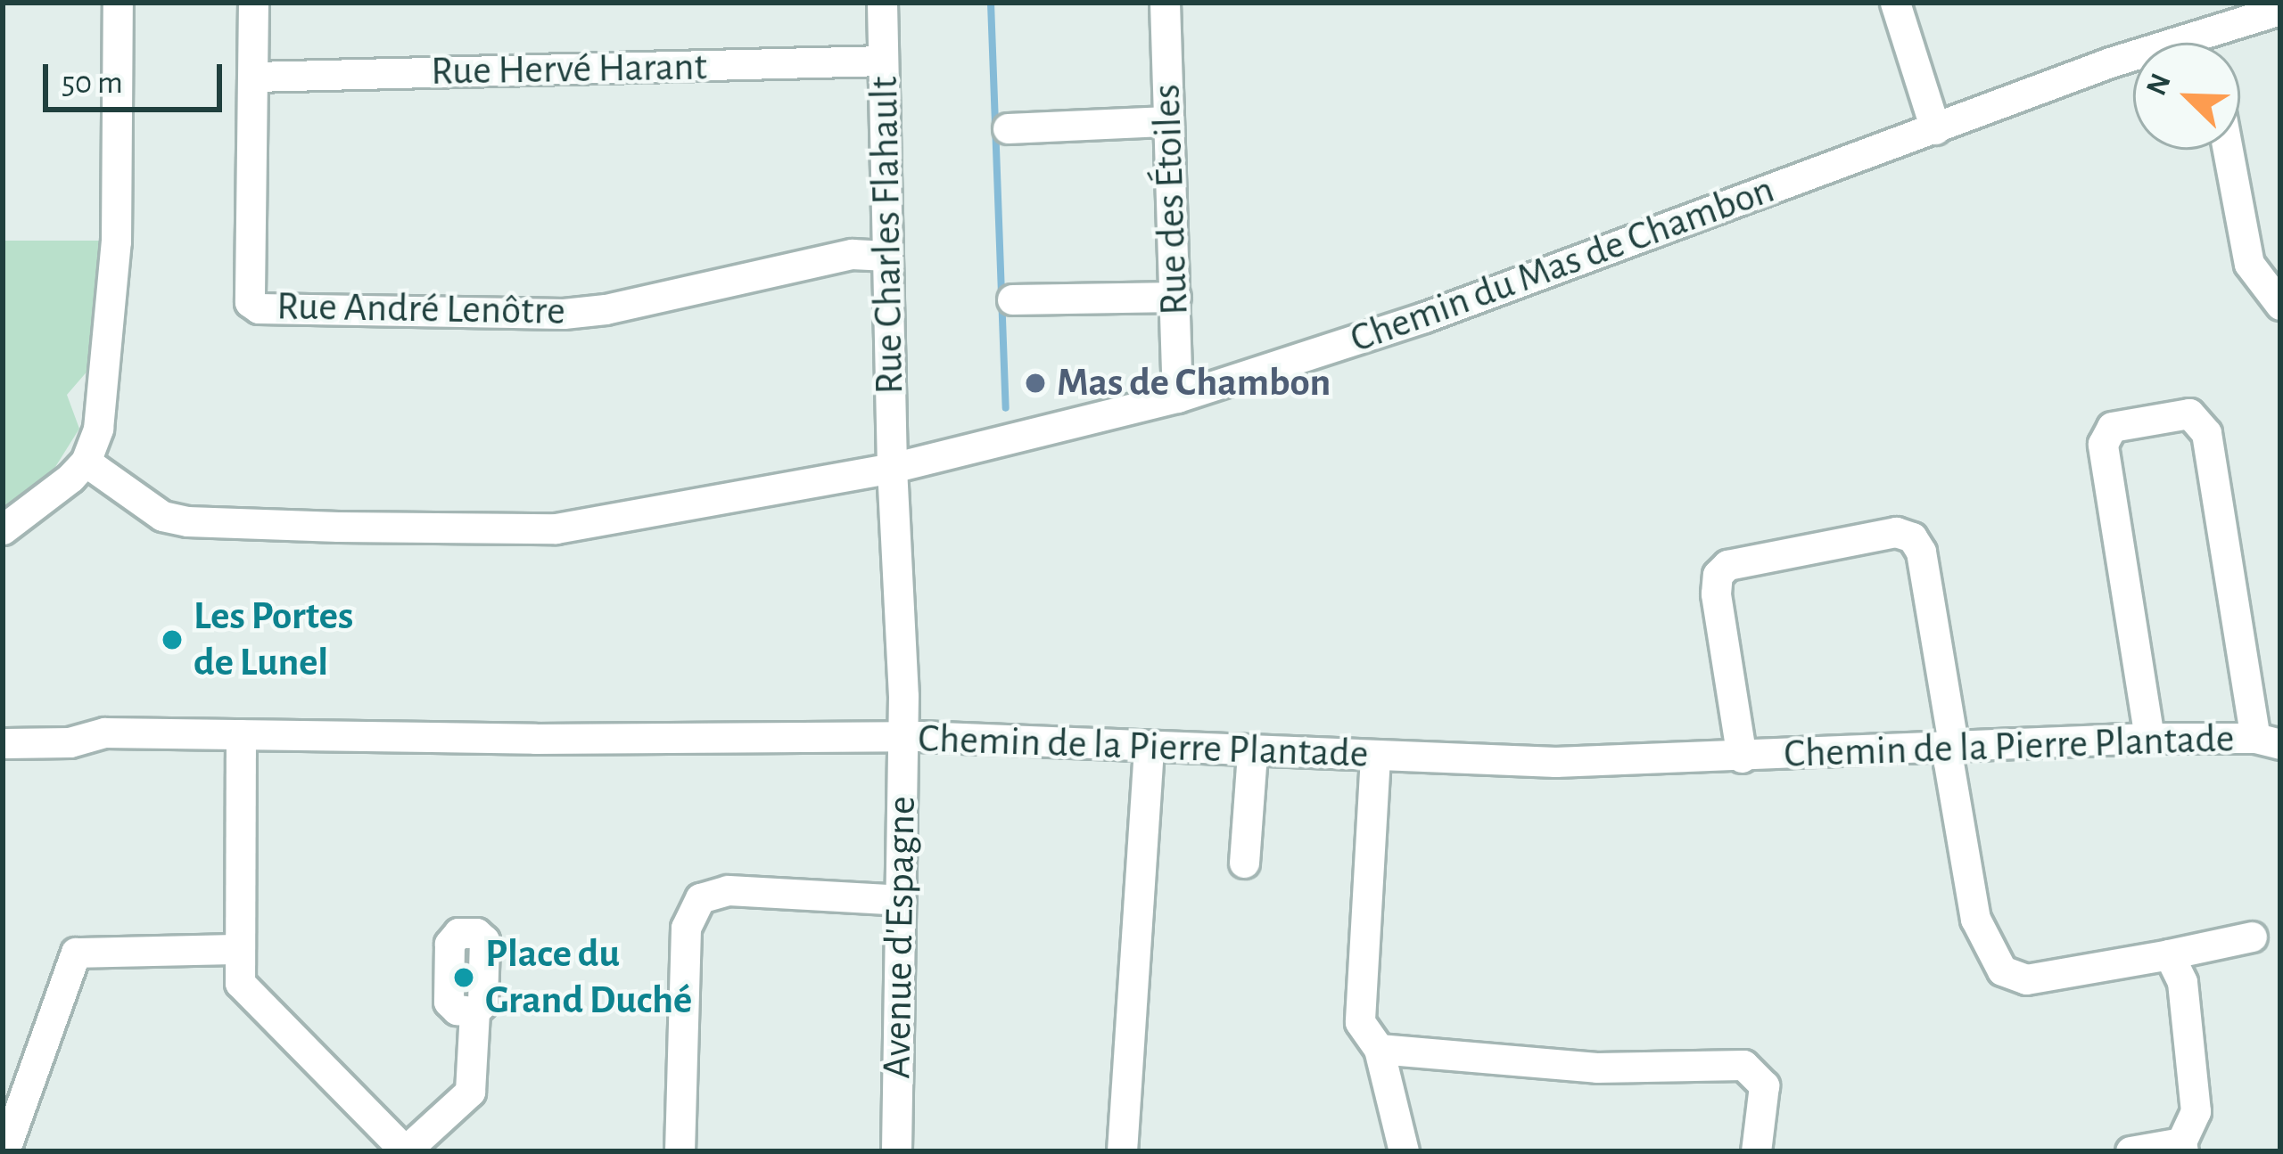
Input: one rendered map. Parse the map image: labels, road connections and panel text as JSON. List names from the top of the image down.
{
  "streets": {
    "street": [
      "Rue Hervé Harant",
      "Rue des Étoiles",
      "Rue Charles Flahault",
      "Chemin du Mas de Chambon",
      "Rue André Lenôtre",
      "Chemin de la Pierre Plantade",
      "Avenue d'Espagne"
    ]
  },
  "crossings": [
    ["Rue Hervé Harant", "Rue Charles Flahault"],
    ["Rue Hervé Harant", "Rue André Lenôtre"],
    ["Rue des Étoiles", "Chemin du Mas de Chambon"],
    ["Rue Charles Flahault", "Chemin du Mas de Chambon"],
    ["Rue Charles Flahault", "Rue André Lenôtre"],
    ["Rue Charles Flahault", "Avenue d'Espagne"],
    ["Chemin du Mas de Chambon", "Avenue d'Espagne"],
    ["Chemin de la Pierre Plantade", "Avenue d'Espagne"]
  ],
  "places": ["Mas de Chambon", "Les Portes de Lunel", "Place du Grand Duché"],
  "scale_bar": "50 m",
  "north": "top left"
}
